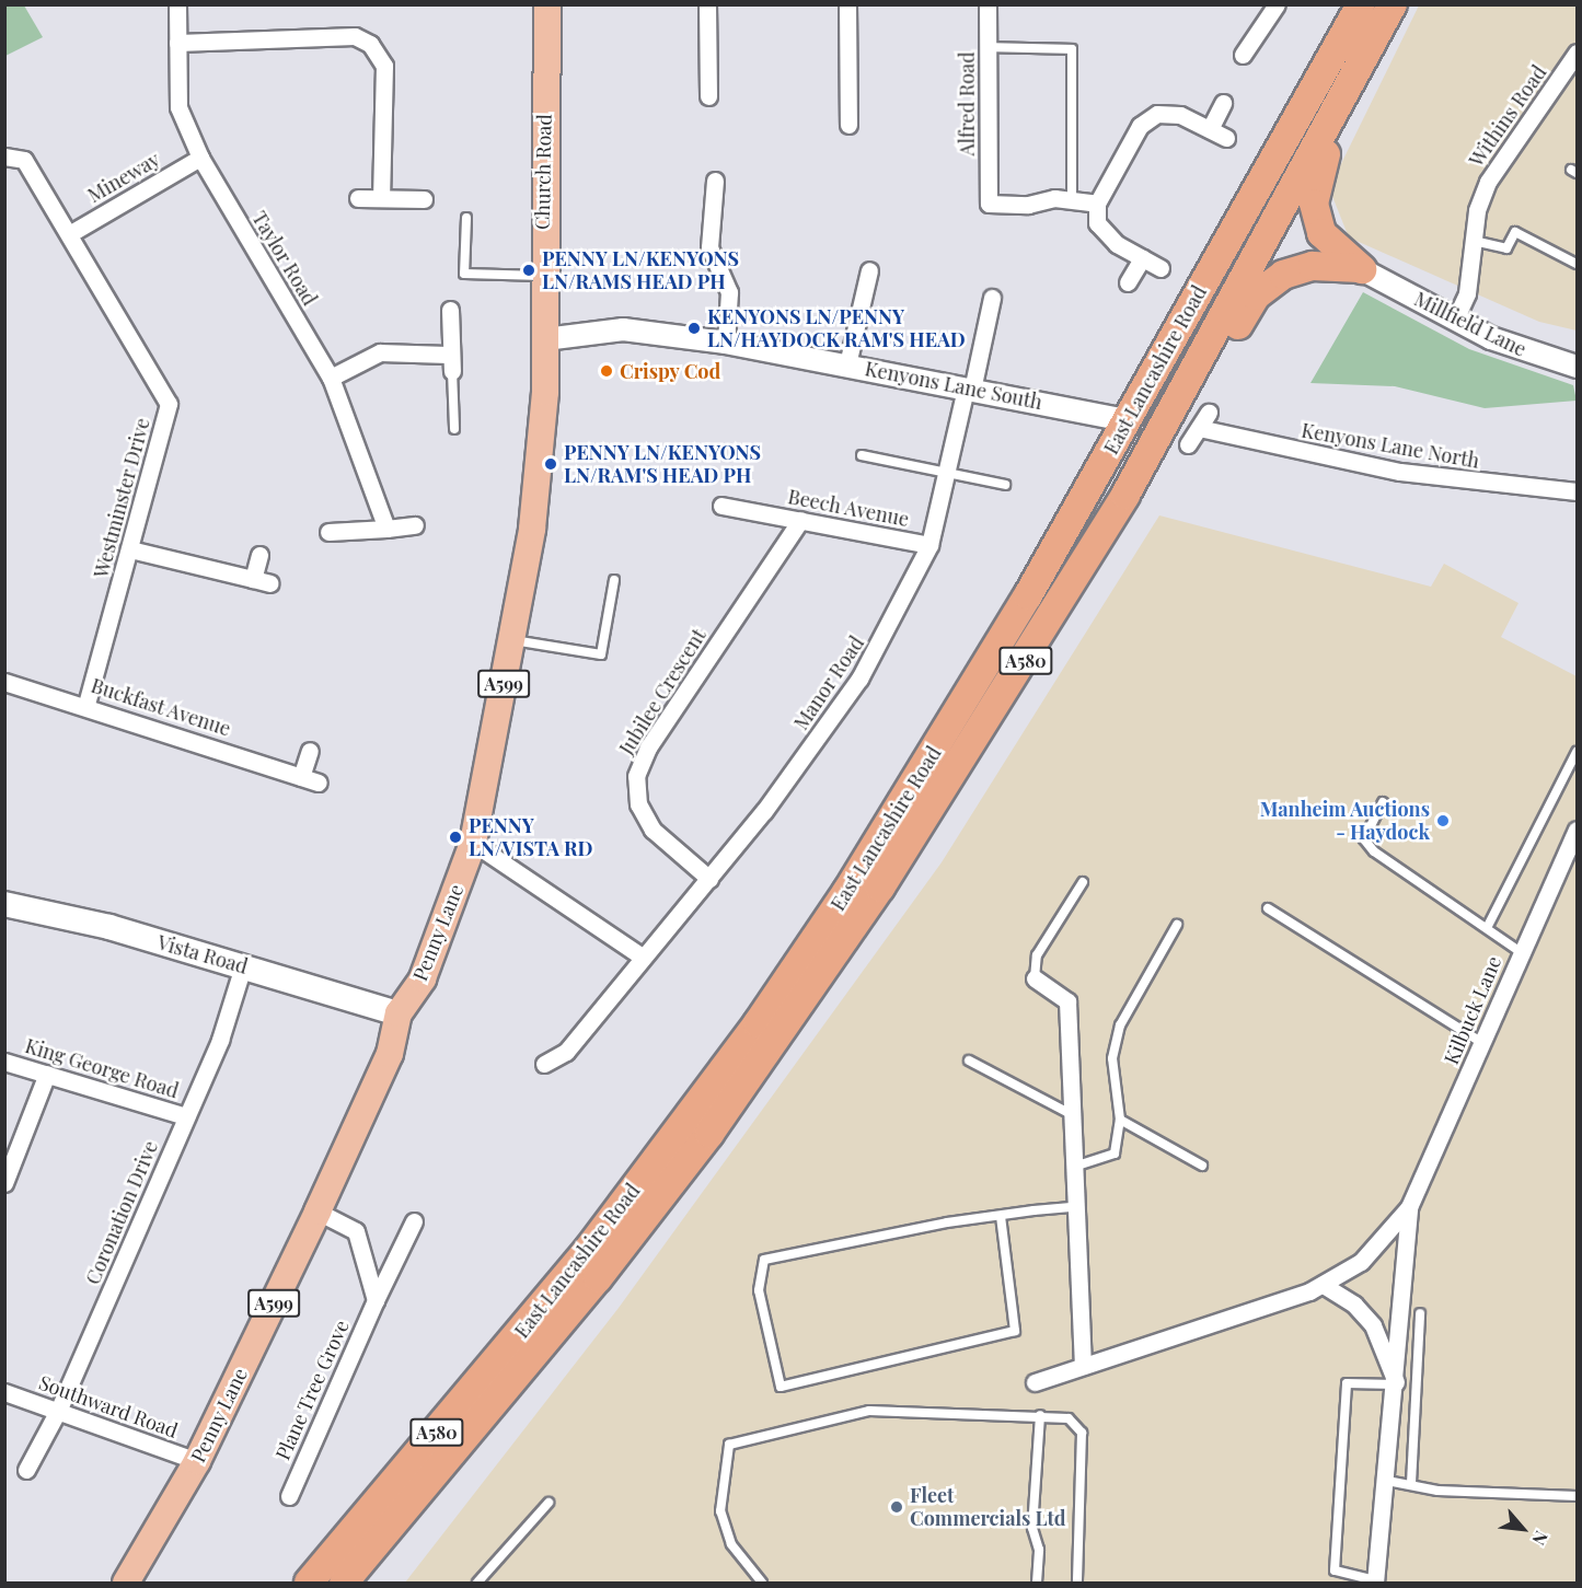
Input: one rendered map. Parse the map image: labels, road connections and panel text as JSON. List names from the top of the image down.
{
  "streets": {
    "highway": ["East Lancashire Road", "A580"],
    "main road": [
      "Church Road",
      "A599",
      "Penny Lane",
      "Vista Road"
    ],
    "street": [
      "Alfred Road",
      "Withins Road",
      "Mineway",
      "Taylor Road",
      "Millfield Lane",
      "Kenyons Lane South",
      "Kenyons Lane North",
      "Westminster Drive",
      "Beech Avenue",
      "Manor Road",
      "Jubilee Crescent",
      "Buckfast Avenue",
      "Kilbuck Lane",
      "King George Road",
      "Coronation Drive",
      "Plane Tree Grove",
      "Southward Road"
    ]
  },
  "crossings": [
    ["Withins Road", "Millfield Lane"],
    ["Church Road", "Kenyons Lane South"],
    ["Church Road", "Penny Lane"],
    ["Mineway", "Taylor Road"],
    ["Mineway", "Westminster Drive"],
    ["East Lancashire Road", "Kenyons Lane South"],
    ["Kenyons Lane South", "Manor Road"],
    ["Kenyons Lane South", "Penny Lane"],
    ["Westminster Drive", "Buckfast Avenue"],
    ["Beech Avenue", "Manor Road"],
    ["Beech Avenue", "Jubilee Crescent"],
    ["Manor Road", "Jubilee Crescent"],
    ["Penny Lane", "Vista Road"],
    ["Penny Lane", "Southward Road"],
    ["Vista Road", "Coronation Drive"],
    ["King George Road", "Coronation Drive"],
    ["Coronation Drive", "Southward Road"]
  ],
  "places": [
    "PENNY LN/KENYONS LN/RAMS HEAD PH",
    "KENYONS LN/PENNY LN/HAYDOCK RAM'S HEAD",
    "Crispy Cod",
    "PENNY LN/KENYONS LN/RAM'S HEAD PH",
    "Manheim Auctions - Haydock",
    "PENNY LN/VISTA RD",
    "Fleet Commercials Ltd"
  ],
  "north": "bottom right"
}
